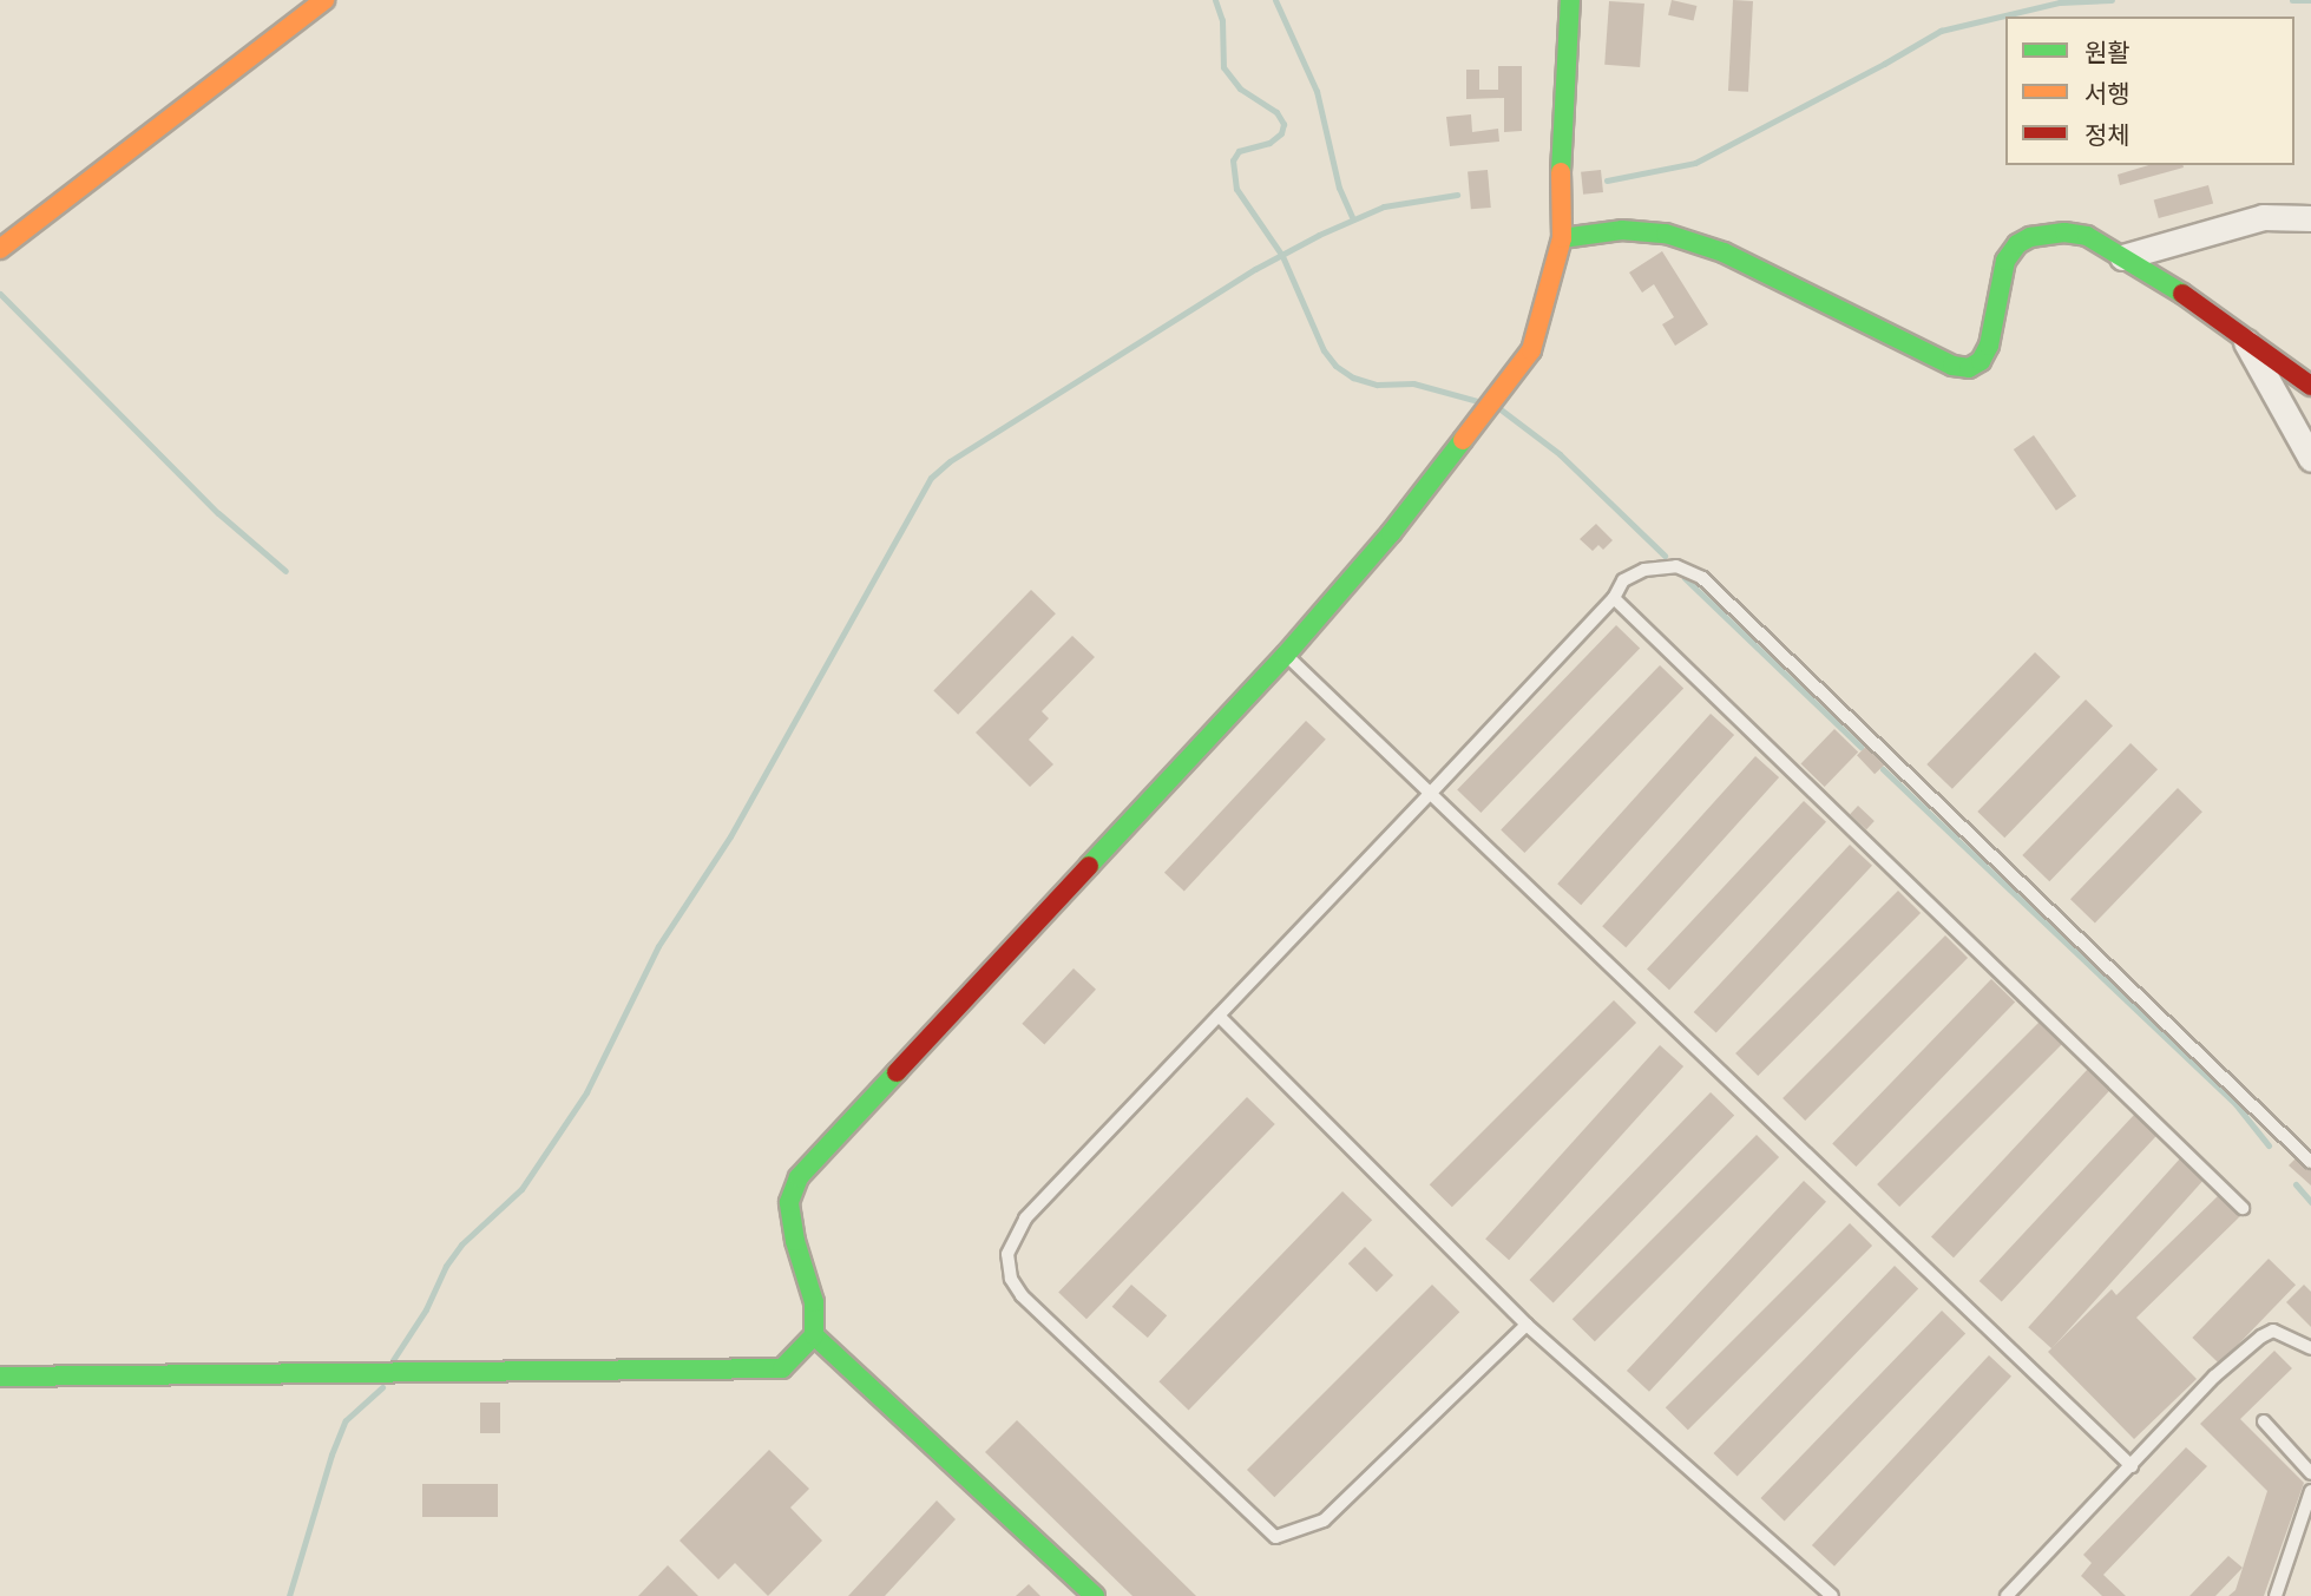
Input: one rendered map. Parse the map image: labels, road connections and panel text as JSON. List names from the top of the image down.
{
  "legend": ["원활", "서행", "정체"]
}
